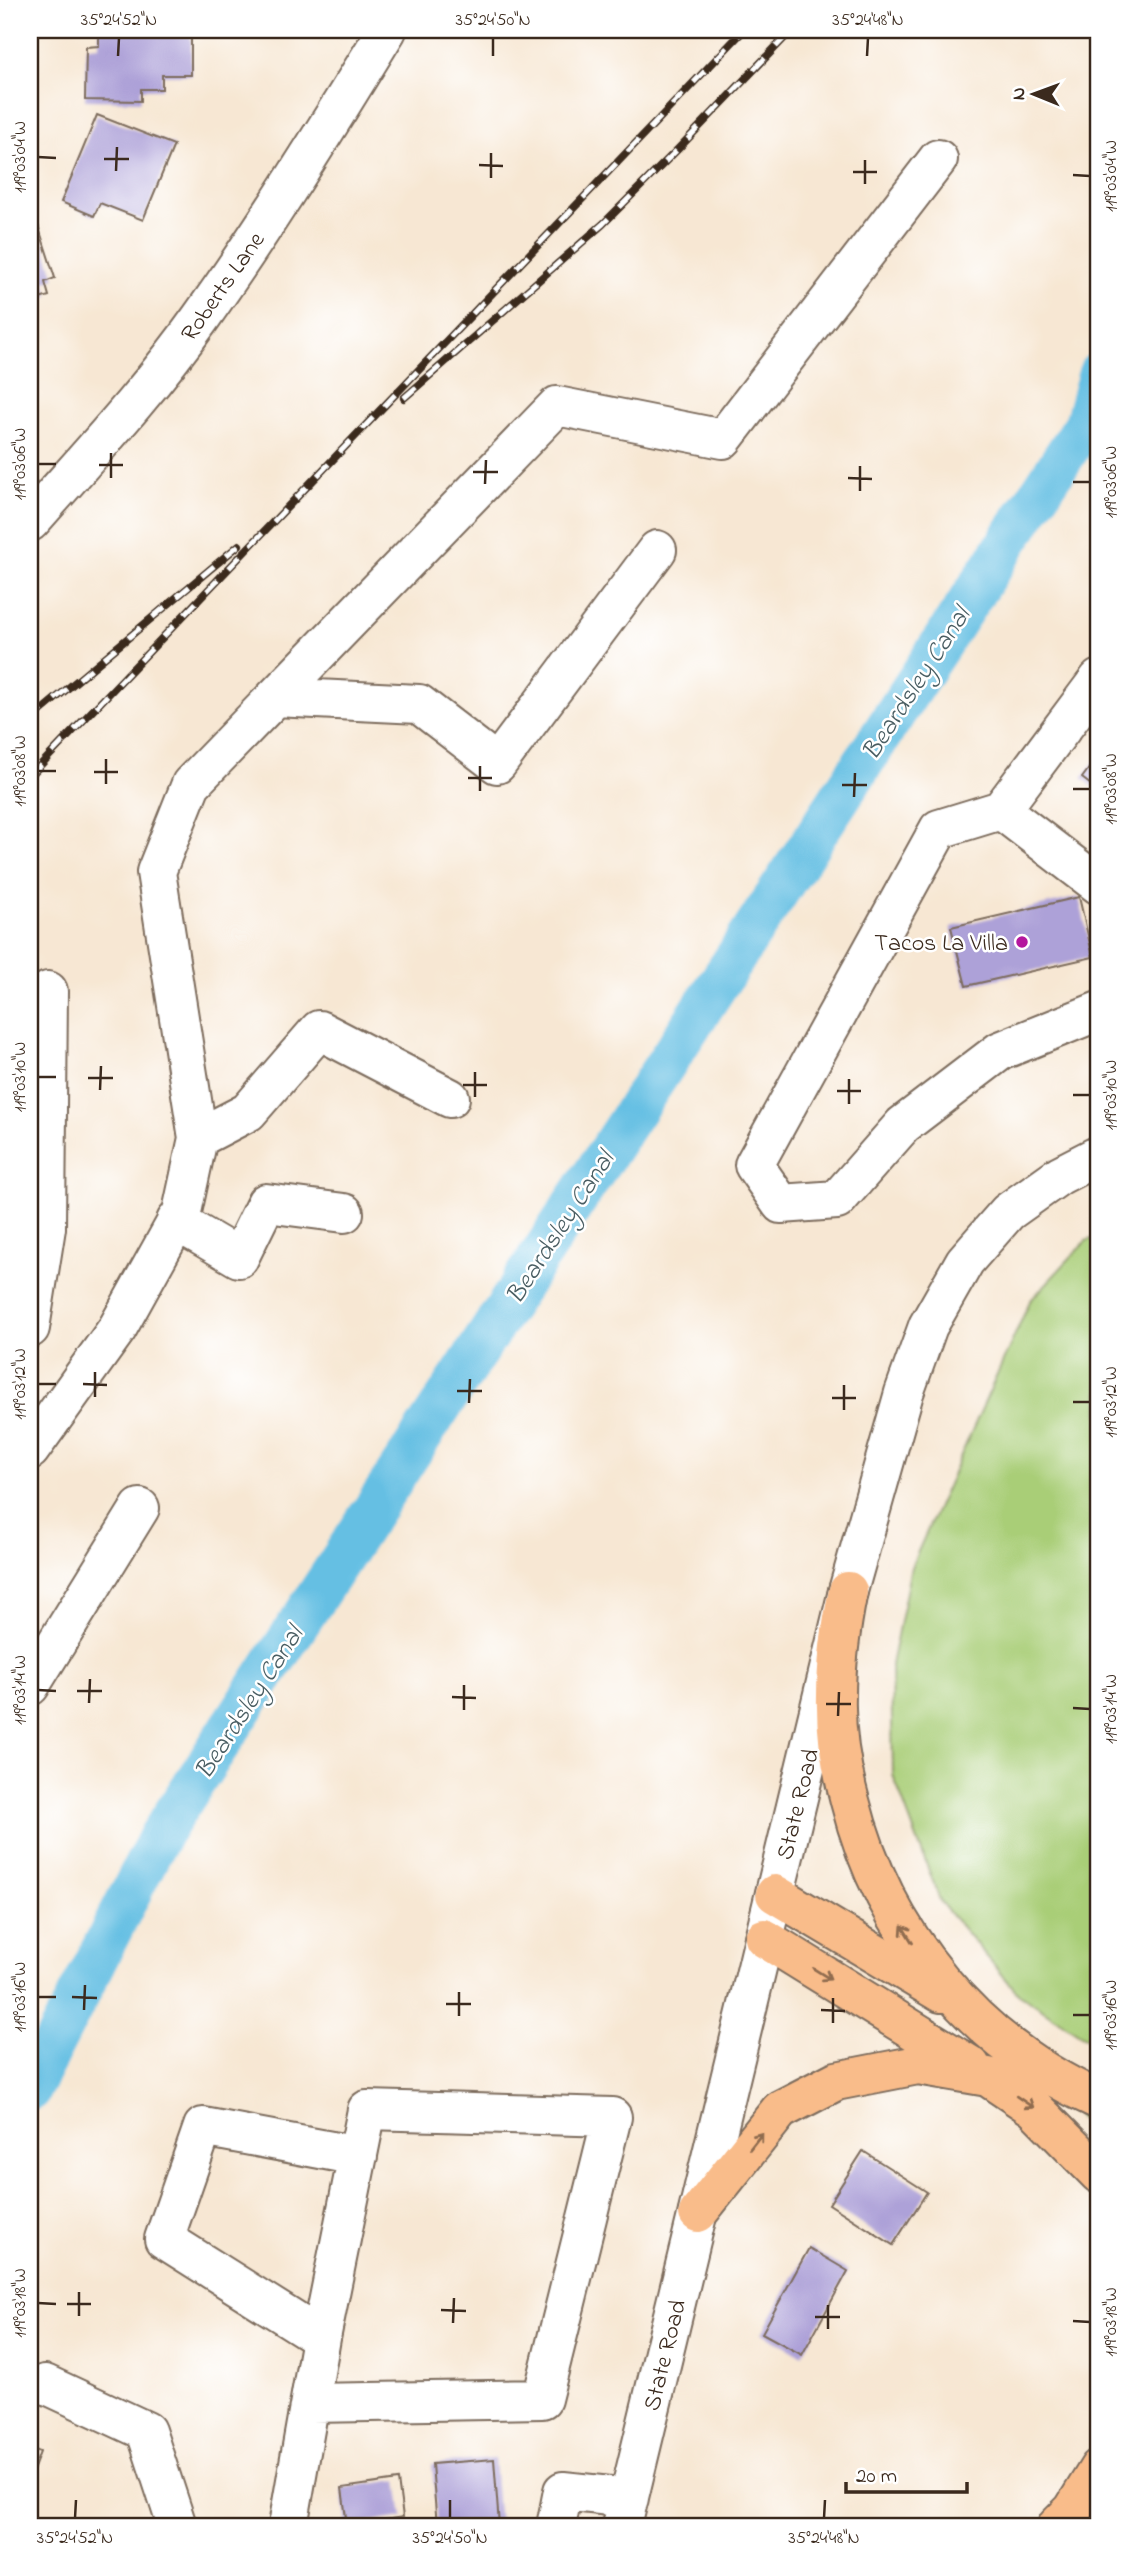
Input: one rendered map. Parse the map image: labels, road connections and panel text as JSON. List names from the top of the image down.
{
  "streets": {
    "street": ["Roberts Lane", "State Road"]
  },
  "water": ["Beardsley Canal"],
  "places": ["Tacos La Villa"],
  "scale_bar": "20 m",
  "north": "left",
  "coordinates": [
    "35°24'52\"N",
    "35°24'50\"N",
    "35°24'48\"N",
    "119°03'04\"W",
    "119°03'06\"W",
    "119°03'08\"W",
    "119°03'10\"W",
    "119°03'12\"W",
    "119°03'14\"W",
    "119°03'16\"W",
    "119°03'18\"W"
  ]
}
